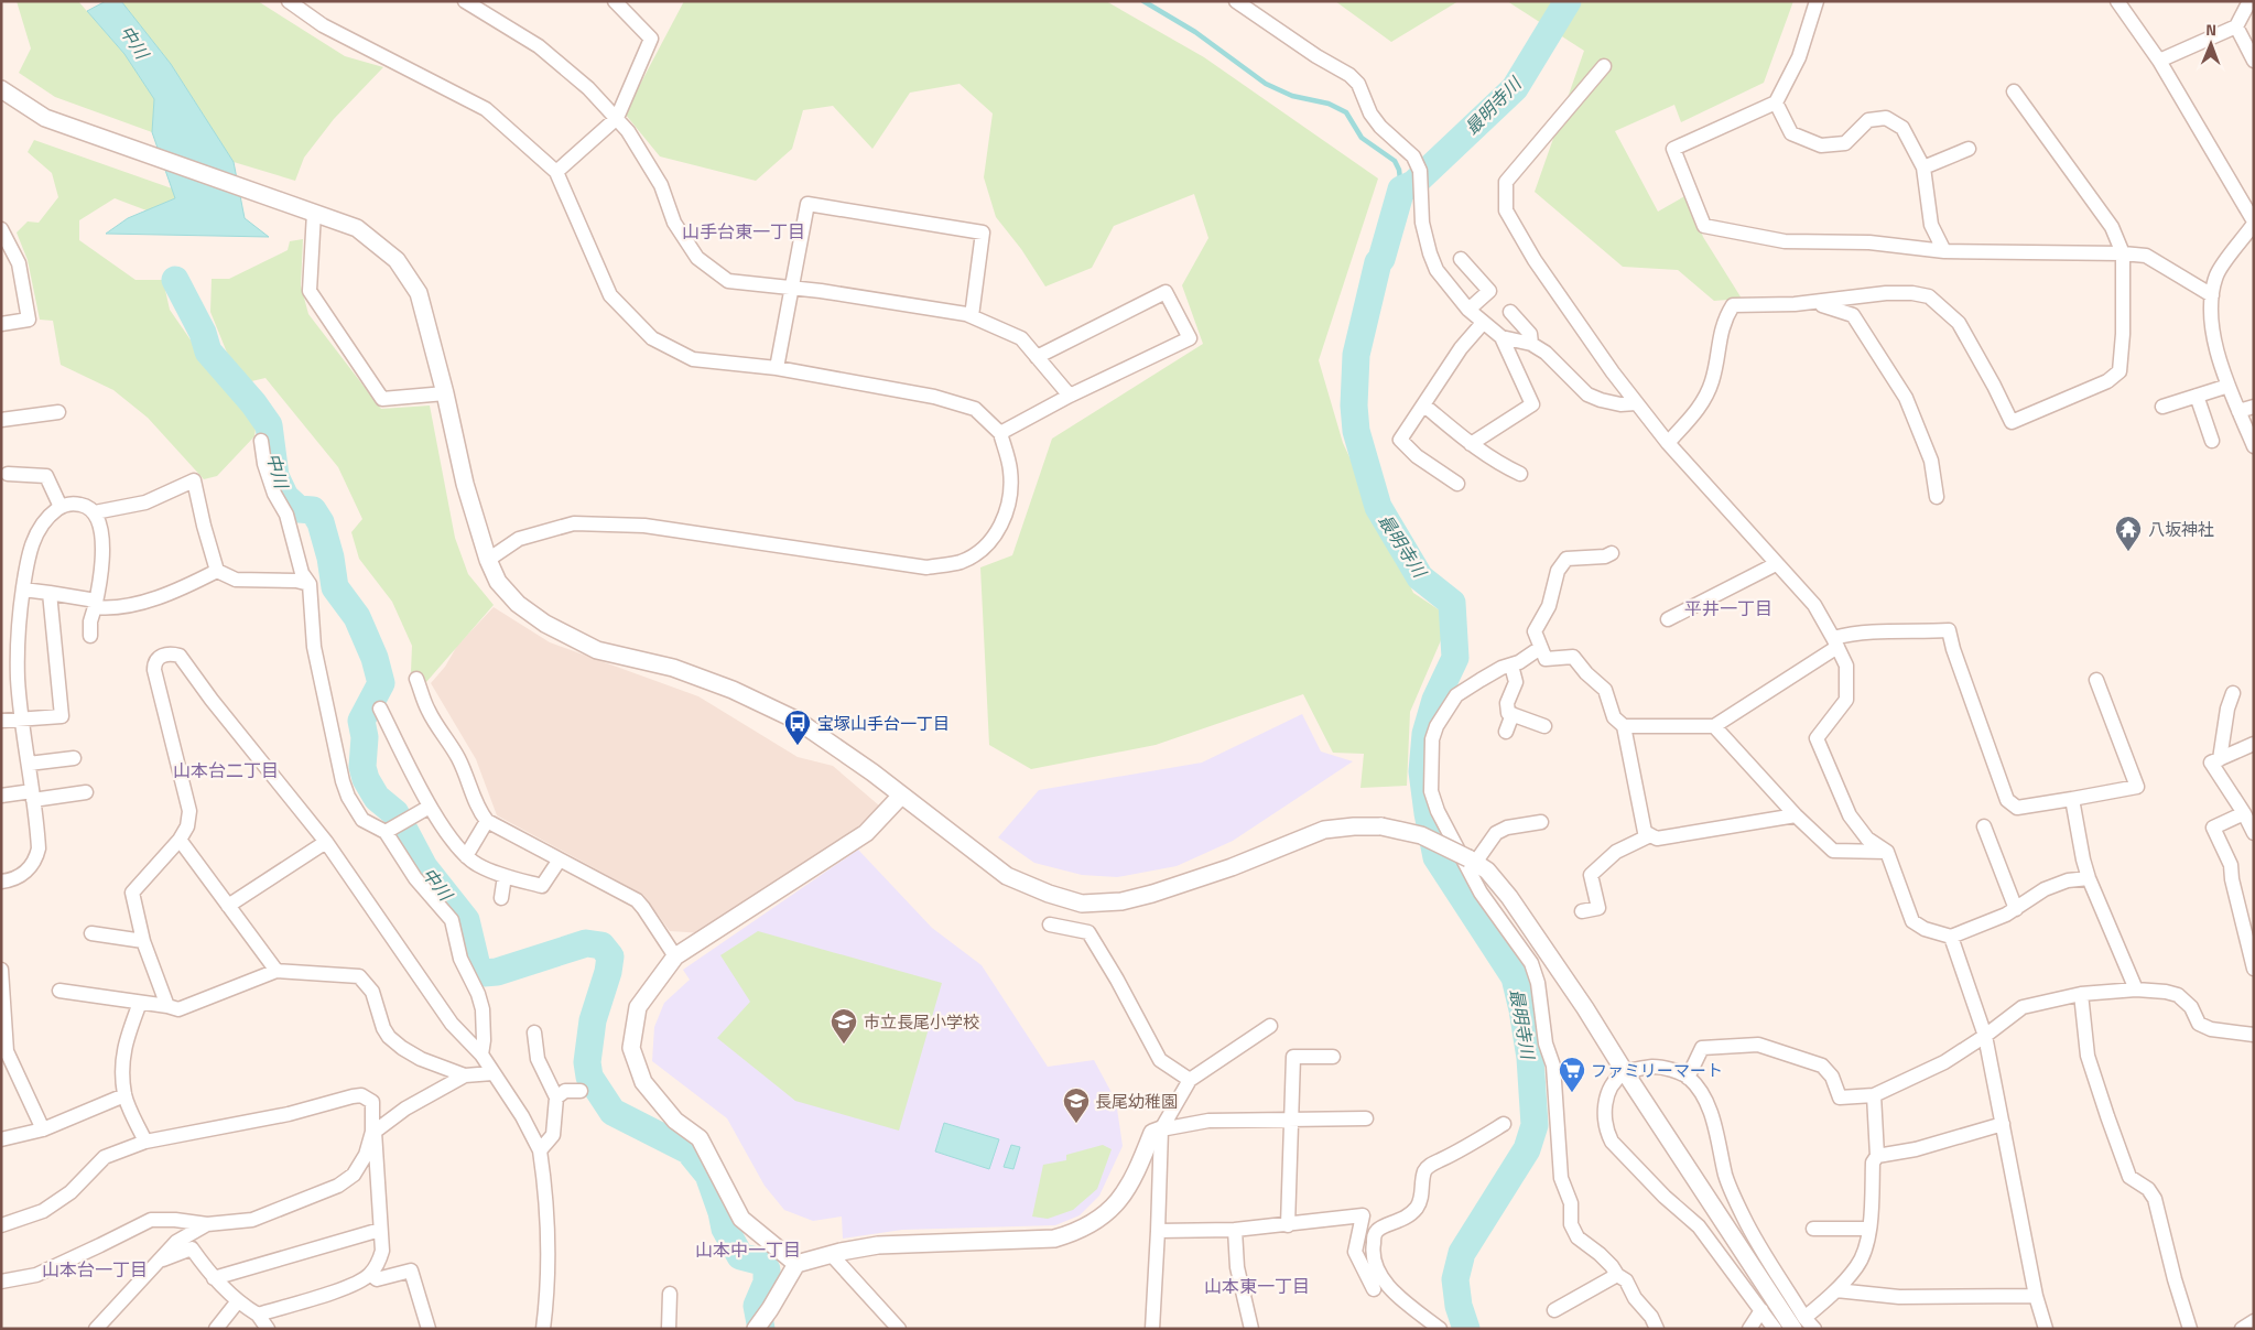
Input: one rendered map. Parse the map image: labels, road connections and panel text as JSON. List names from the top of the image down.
{
  "districts": [
    "山手台東一丁目",
    "平井一丁目",
    "山本台二丁目",
    "山本中一丁目",
    "山本台一丁目",
    "山本東一丁目"
  ],
  "water": ["中川", "最明寺川"],
  "places": {
    "temple": ["八坂神社"],
    "bus stop": ["宝塚山手台一丁目"],
    "school or university": ["市立長尾小学校", "長尾幼稚園"],
    "supermarket": ["ファミリーマート"]
  },
  "north": "top"
}
